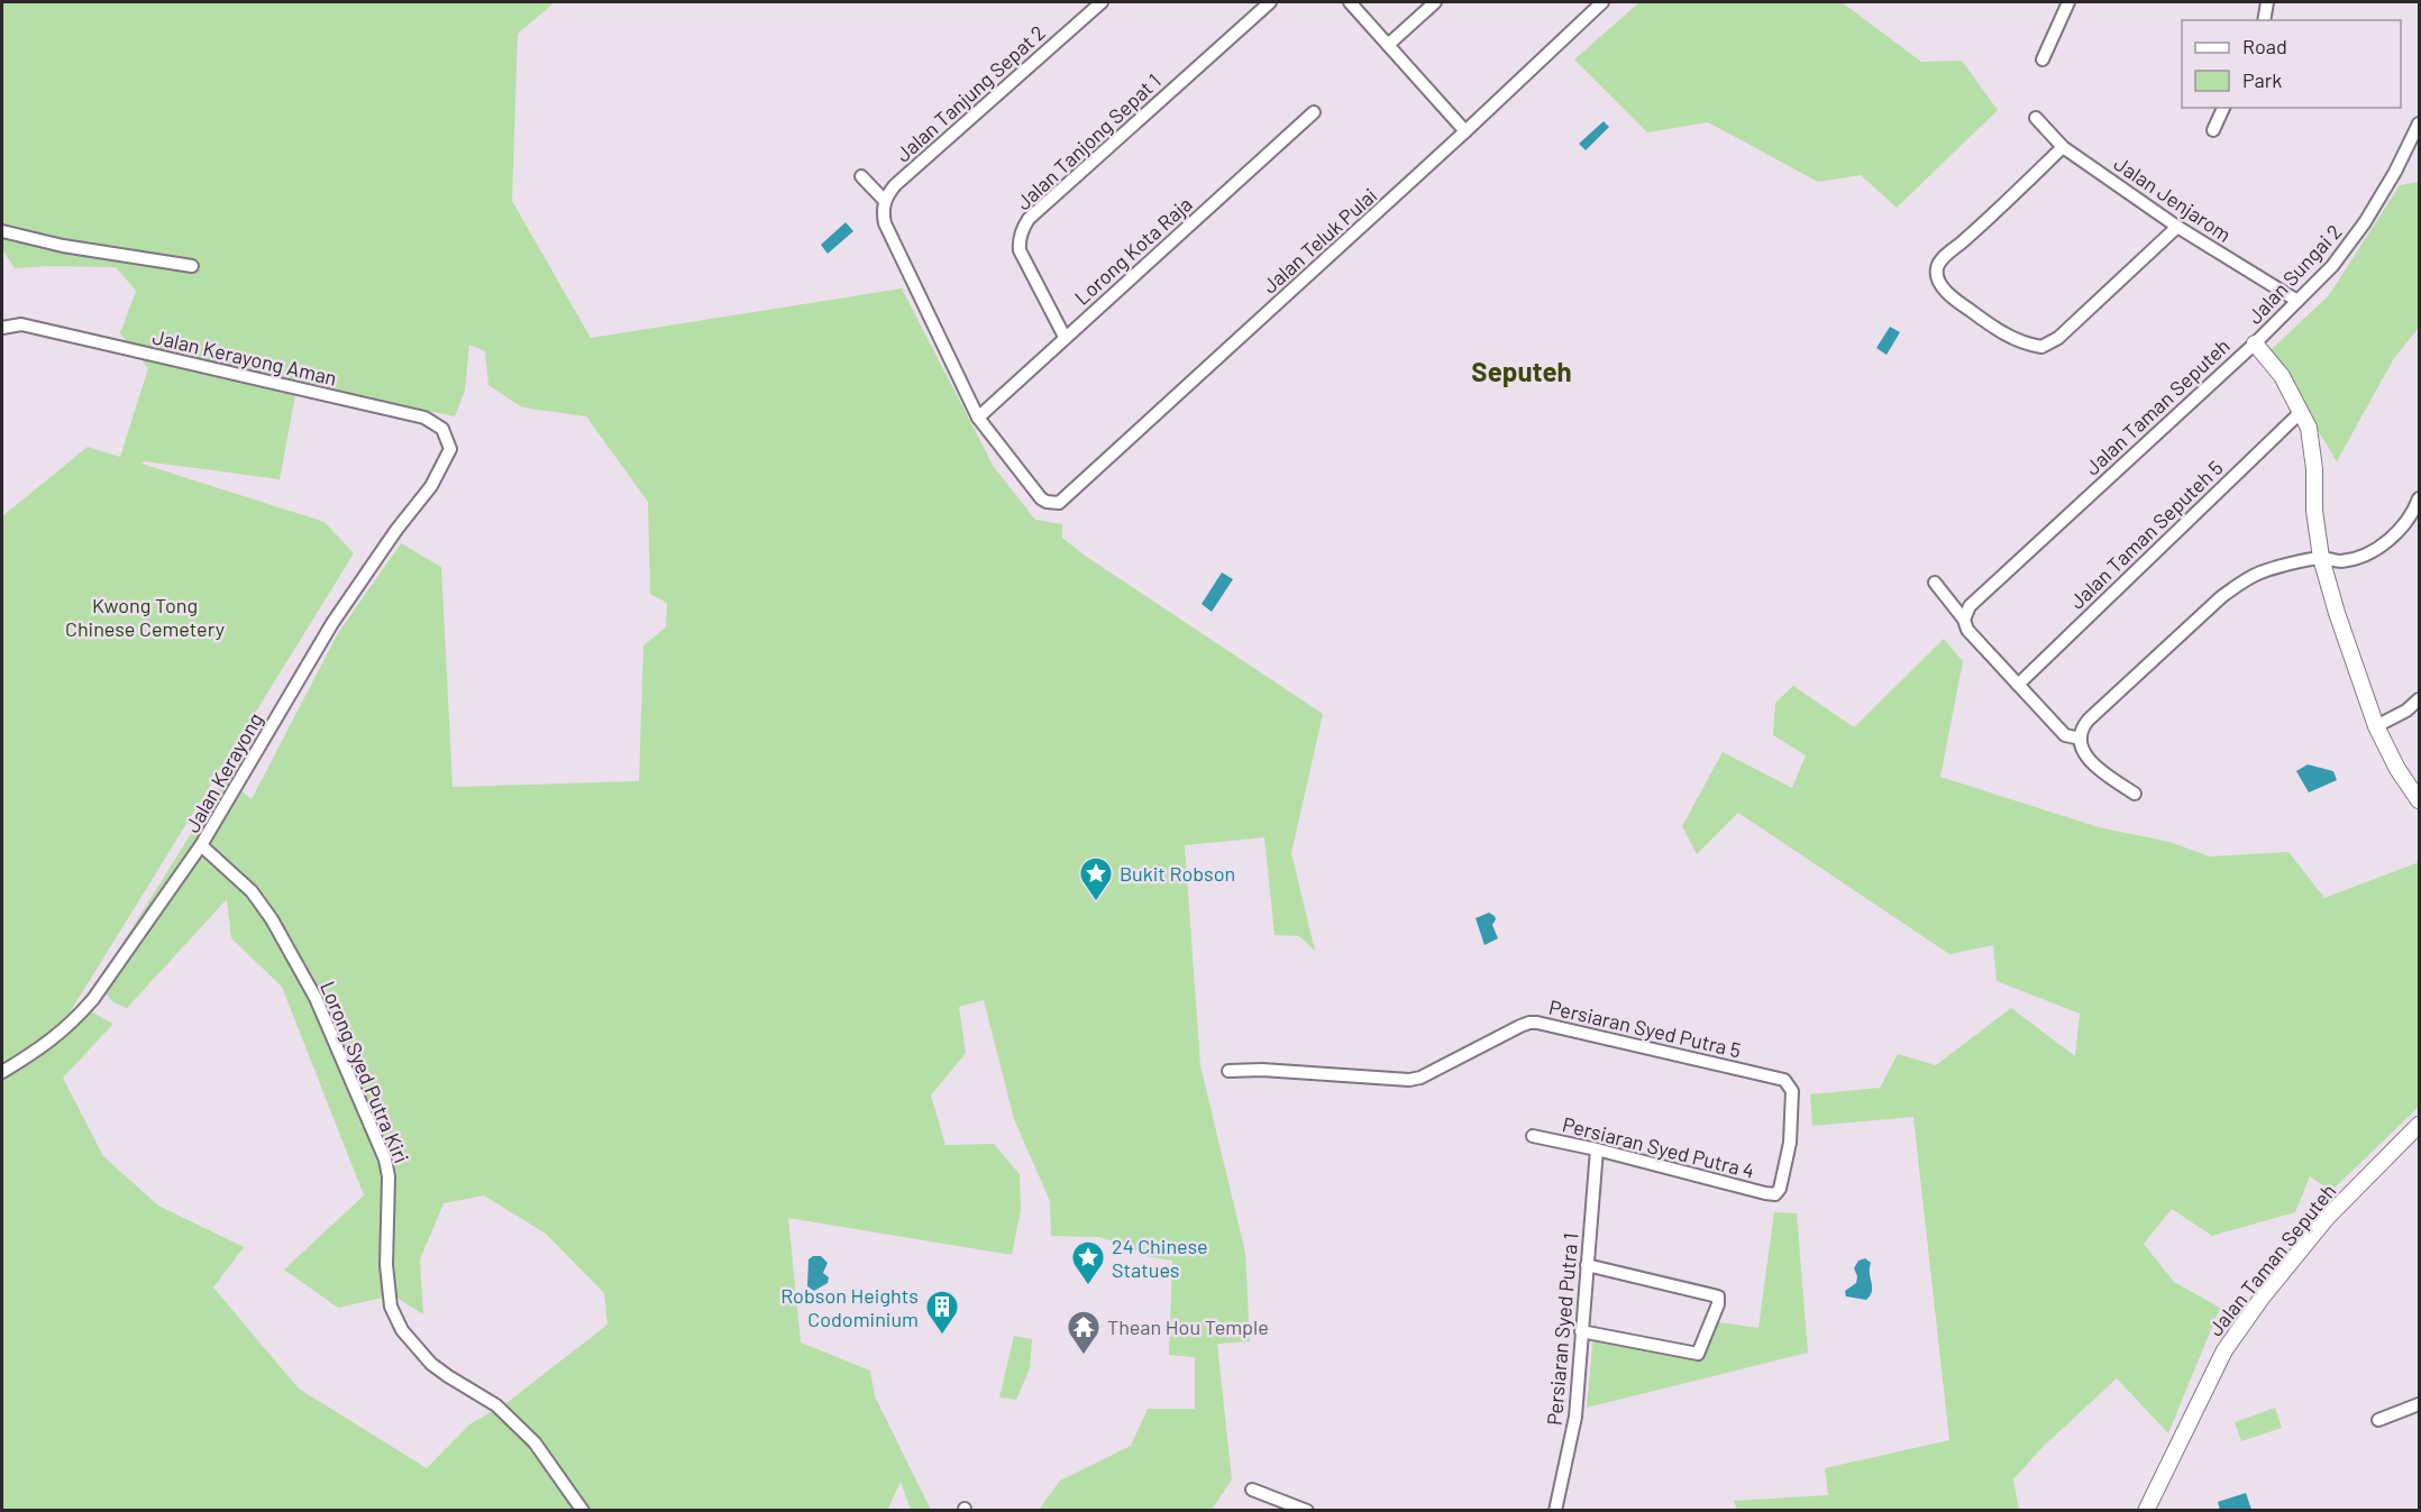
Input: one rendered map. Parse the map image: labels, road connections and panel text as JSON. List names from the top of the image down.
{
  "streets": {
    "street": [
      "Jalan Tanjung Sepat 2",
      "Jalan Tanjong Sepat 1",
      "Jalan Jenjarom",
      "Jalan Teluk Pulai",
      "Lorong Kota Raja",
      "Jalan Sungai 2",
      "Jalan Kerayong Aman",
      "Jalan Taman Seputeh",
      "Jalan Taman Seputeh 5",
      "Jalan Kerayong",
      "Persiaran Syed Putra 5",
      "Lorong Syed Putra Kiri",
      "Persiaran Syed Putra 4",
      "Persiaran Syed Putra 1"
    ]
  },
  "crossings": [
    ["Jalan Tanjong Sepat 1", "Lorong Kota Raja"],
    ["Jalan Jenjarom", "Jalan Sungai 2"],
    ["Jalan Teluk Pulai", "Lorong Kota Raja"],
    ["Jalan Sungai 2", "Jalan Taman Seputeh"],
    ["Jalan Kerayong Aman", "Jalan Kerayong"],
    ["Jalan Taman Seputeh", "Jalan Taman Seputeh 5"],
    ["Jalan Kerayong", "Lorong Syed Putra Kiri"],
    ["Persiaran Syed Putra 5", "Persiaran Syed Putra 4"],
    ["Persiaran Syed Putra 4", "Persiaran Syed Putra 1"]
  ],
  "districts": ["Seputeh"],
  "parks": ["Kwong Tong Chinese Cemetery"],
  "places": {
    "place": ["Bukit Robson", "24 Chinese Statues"],
    "building": ["Robson Heights Codominium"],
    "temple": ["Thean Hou Temple"]
  },
  "legend": ["Road", "Park"]
}
